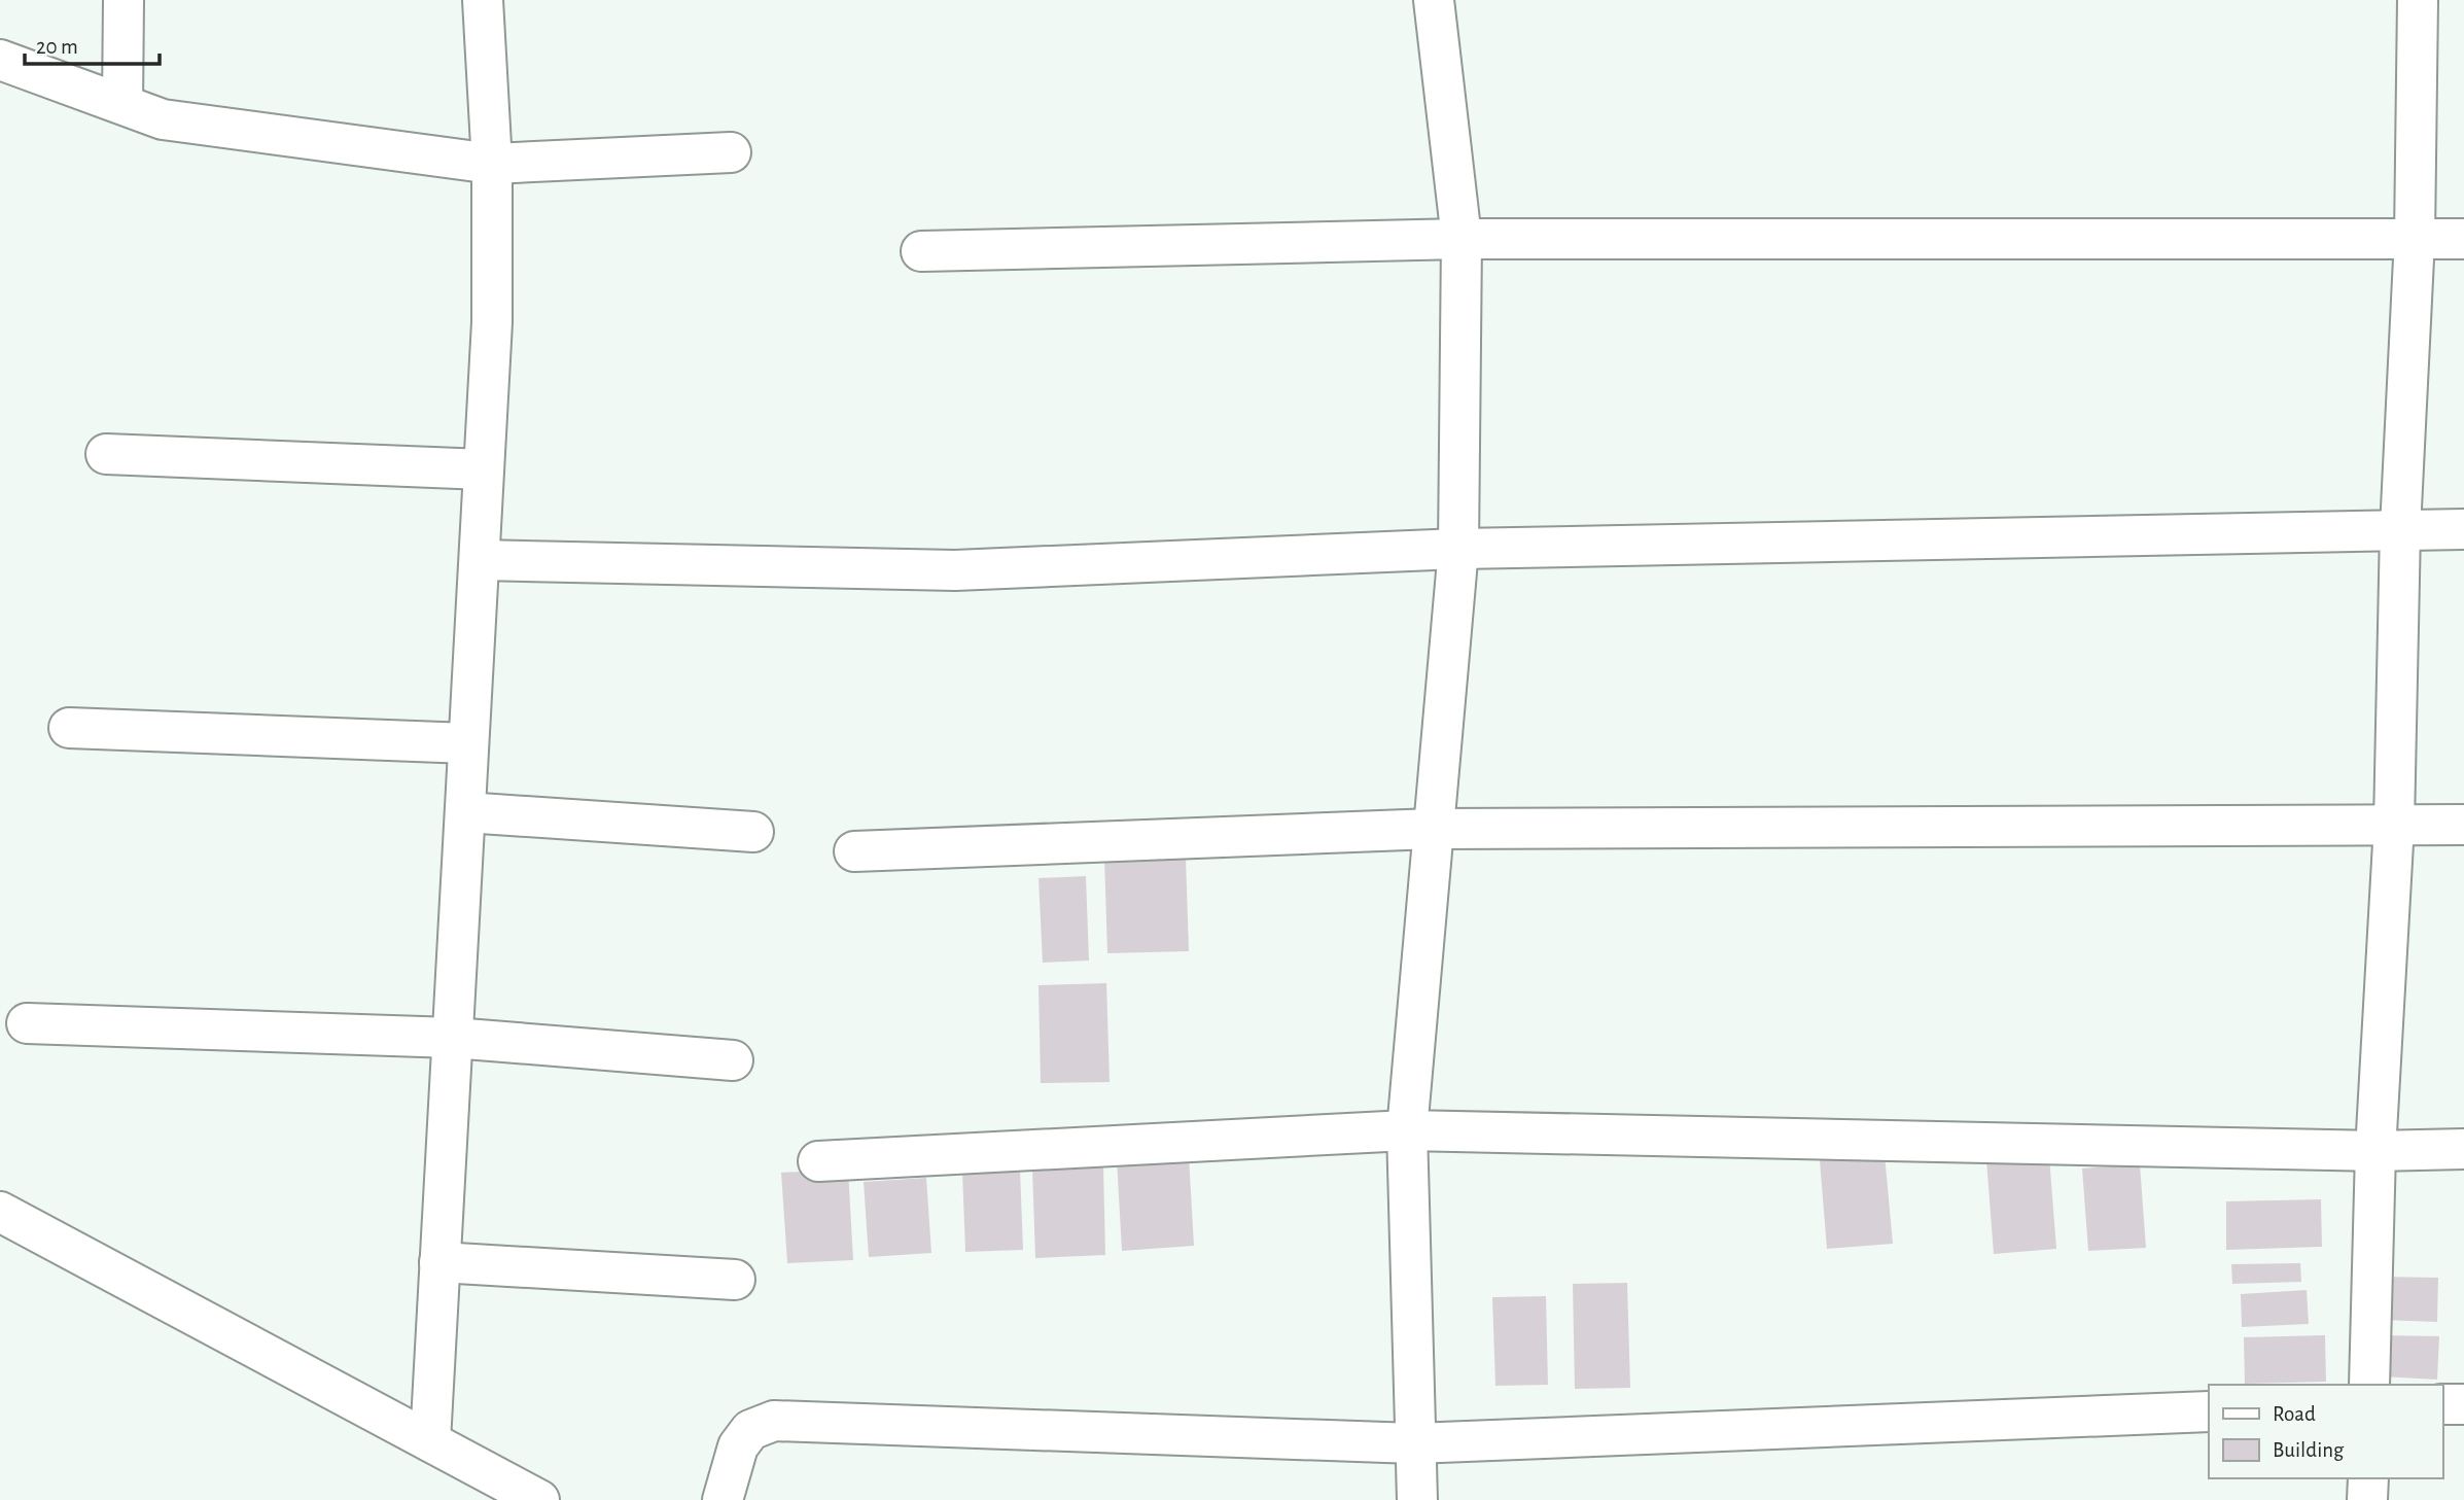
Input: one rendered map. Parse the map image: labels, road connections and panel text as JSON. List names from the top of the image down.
{
  "legend": ["Road", "Building"],
  "scale_bar": "20 m"
}
